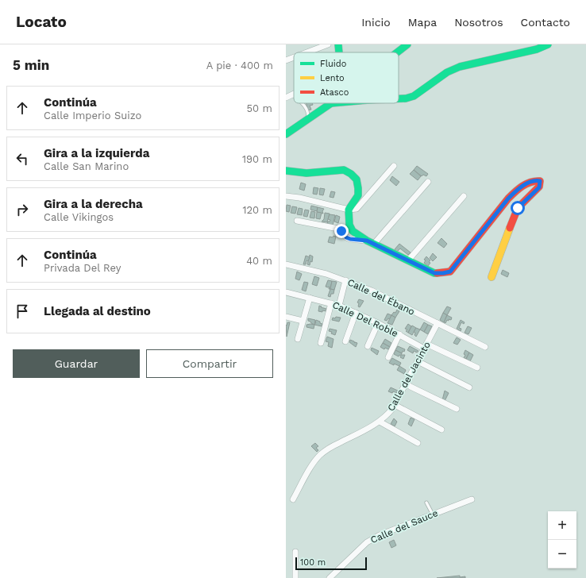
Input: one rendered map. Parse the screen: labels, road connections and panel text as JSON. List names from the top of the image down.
{
  "streets": {
    "street": [
      "Calle del Ébano",
      "Calle Del Roble",
      "Calle del Jacinto",
      "Calle del Sauce"
    ]
  },
  "crossings": [
    ["Calle del Ébano", "Calle del Jacinto"],
    ["Calle Del Roble", "Calle del Jacinto"]
  ],
  "legend": ["Fluido", "Lento", "Atasco"],
  "scale_bar": "100 m",
  "page": {
    "header": "Locato",
    "nav": [
      "Inicio",
      "Mapa",
      "Nosotros",
      "Contacto"
    ],
    "heading": ["5 min", "A pie · 400 m"],
    "list": [
      ["Continúa", "Calle Imperio Suizo", "50 m"],
      ["Gira a la izquierda", "Calle San Marino", "190 m"],
      ["Gira a la derecha", "Calle Vikingos", "120 m"],
      ["Continúa", "Privada Del Rey", "40 m"],
      "Llegada al destino"
    ],
    "buttons": ["Guardar", "Compartir"],
    "map_buttons": ["+", "−"],
    "scale": "100 m"
  }
}
